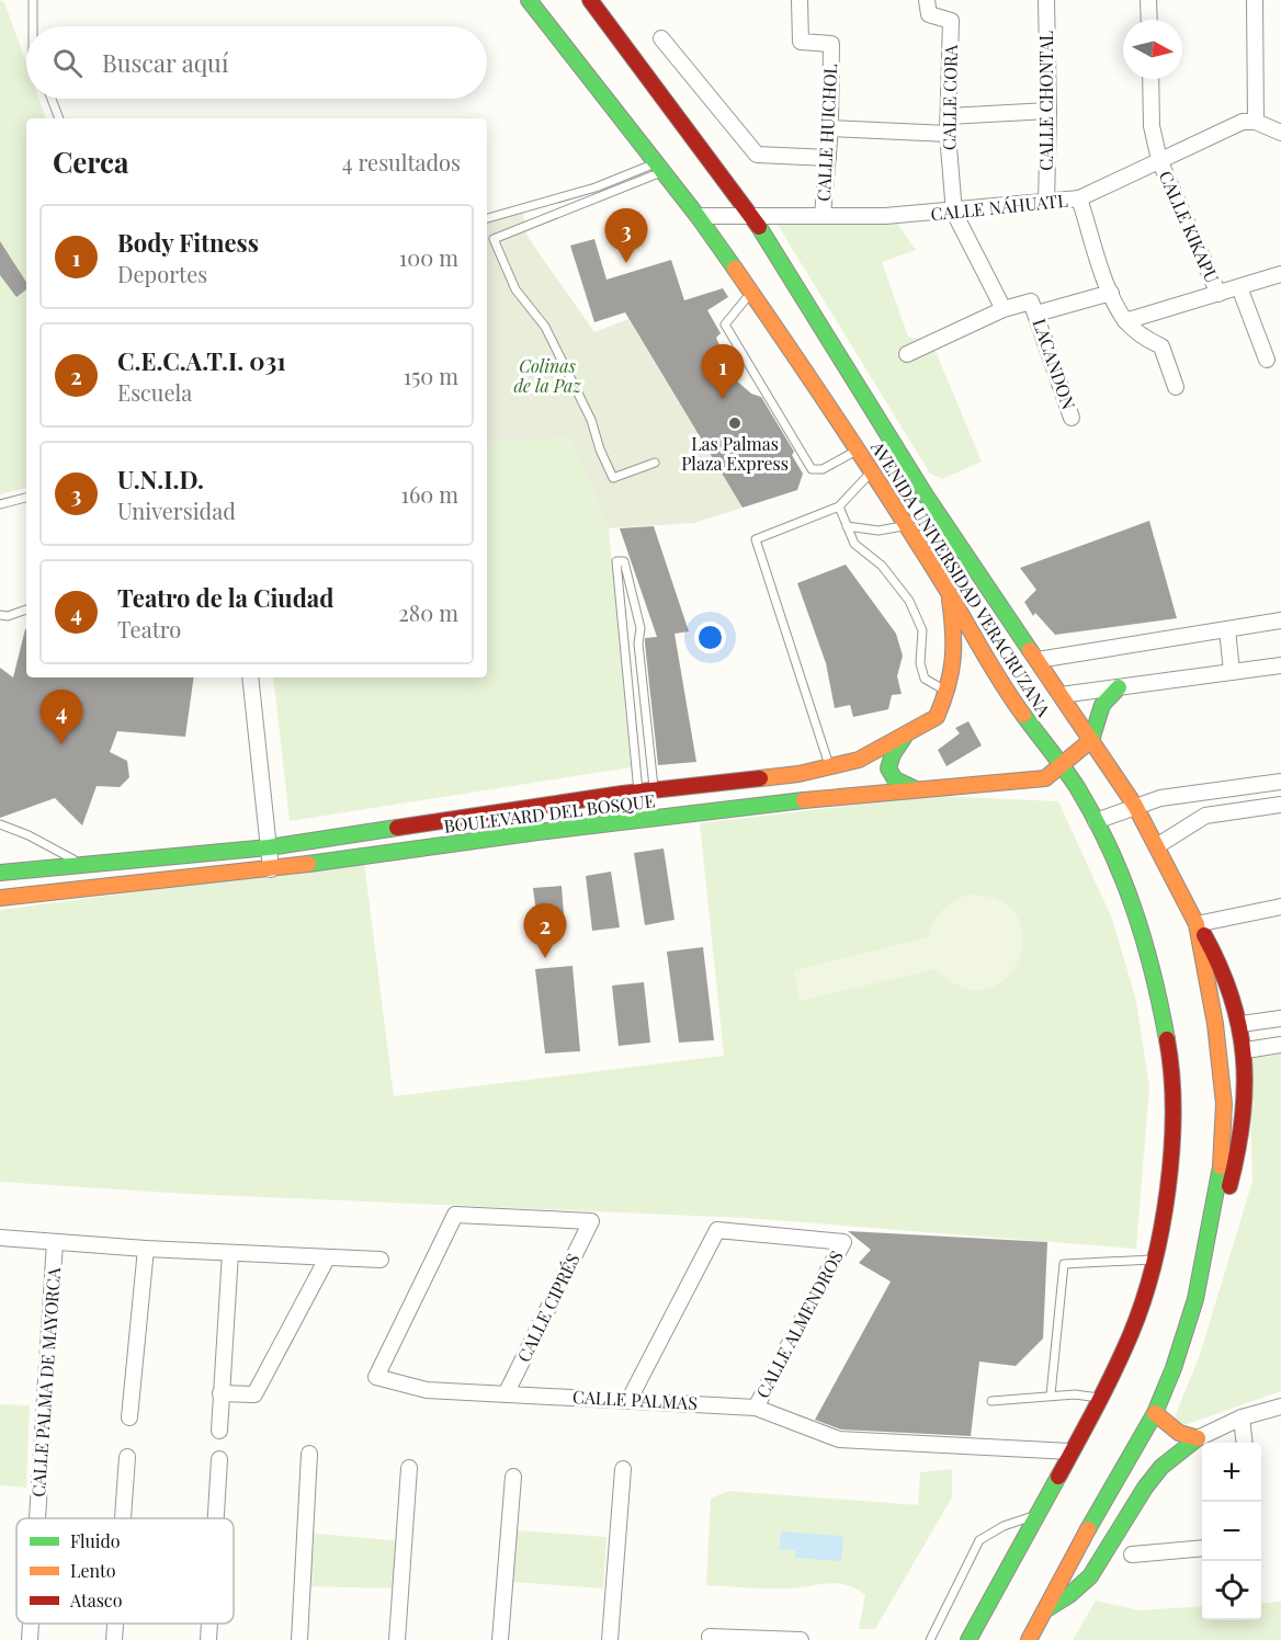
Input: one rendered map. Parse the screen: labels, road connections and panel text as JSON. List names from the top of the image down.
{
  "streets": {
    "main road": ["AVENIDA UNIVERSIDAD VERACRUZANA", "BOULEVARD DEL BOSQUE"],
    "street": [
      "CALLE CORA",
      "CALLE CHONTAL",
      "CALLE HUICHOL",
      "CALLE NÁHUATL",
      "CALLE KIKAPU",
      "LACANDON",
      "CALLE CIPRÉS",
      "CALLE ALMENDROS",
      "CALLE PALMA DE MAYORCA",
      "CALLE PALMAS"
    ]
  },
  "crossings": [
    ["CALLE CORA", "CALLE NÁHUATL"],
    ["CALLE CHONTAL", "CALLE NÁHUATL"],
    ["CALLE HUICHOL", "CALLE NÁHUATL"],
    ["CALLE NÁHUATL", "CALLE KIKAPU"],
    ["CALLE NÁHUATL", "AVENIDA UNIVERSIDAD VERACRUZANA"],
    ["AVENIDA UNIVERSIDAD VERACRUZANA", "BOULEVARD DEL BOSQUE"],
    ["AVENIDA UNIVERSIDAD VERACRUZANA", "CALLE PALMAS"],
    ["CALLE CIPRÉS", "CALLE PALMAS"],
    ["CALLE ALMENDROS", "CALLE PALMAS"]
  ],
  "parks": ["Colinas de la Paz"],
  "places": ["Las Palmas Plaza Express"],
  "legend": ["Fluido", "Lento", "Atasco"],
  "north": "right",
  "page": {
    "search": "Buscar aquí",
    "heading": ["Cerca", "4 resultados"],
    "list": [
      {
        "mark": "1",
        "name": "Body Fitness",
        "note": "Deportes",
        "value": "100 m"
      },
      {
        "mark": "2",
        "name": "C.E.C.A.T.I. 031",
        "note": "Escuela",
        "value": "150 m"
      },
      {
        "mark": "3",
        "name": "U.N.I.D.",
        "note": "Universidad",
        "value": "160 m"
      },
      {
        "mark": "4",
        "name": "Teatro de la Ciudad",
        "note": "Teatro",
        "value": "280 m"
      }
    ],
    "pins": [
      "3",
      "1",
      "4",
      "2"
    ],
    "map_buttons": ["+", "−"]
  }
}
